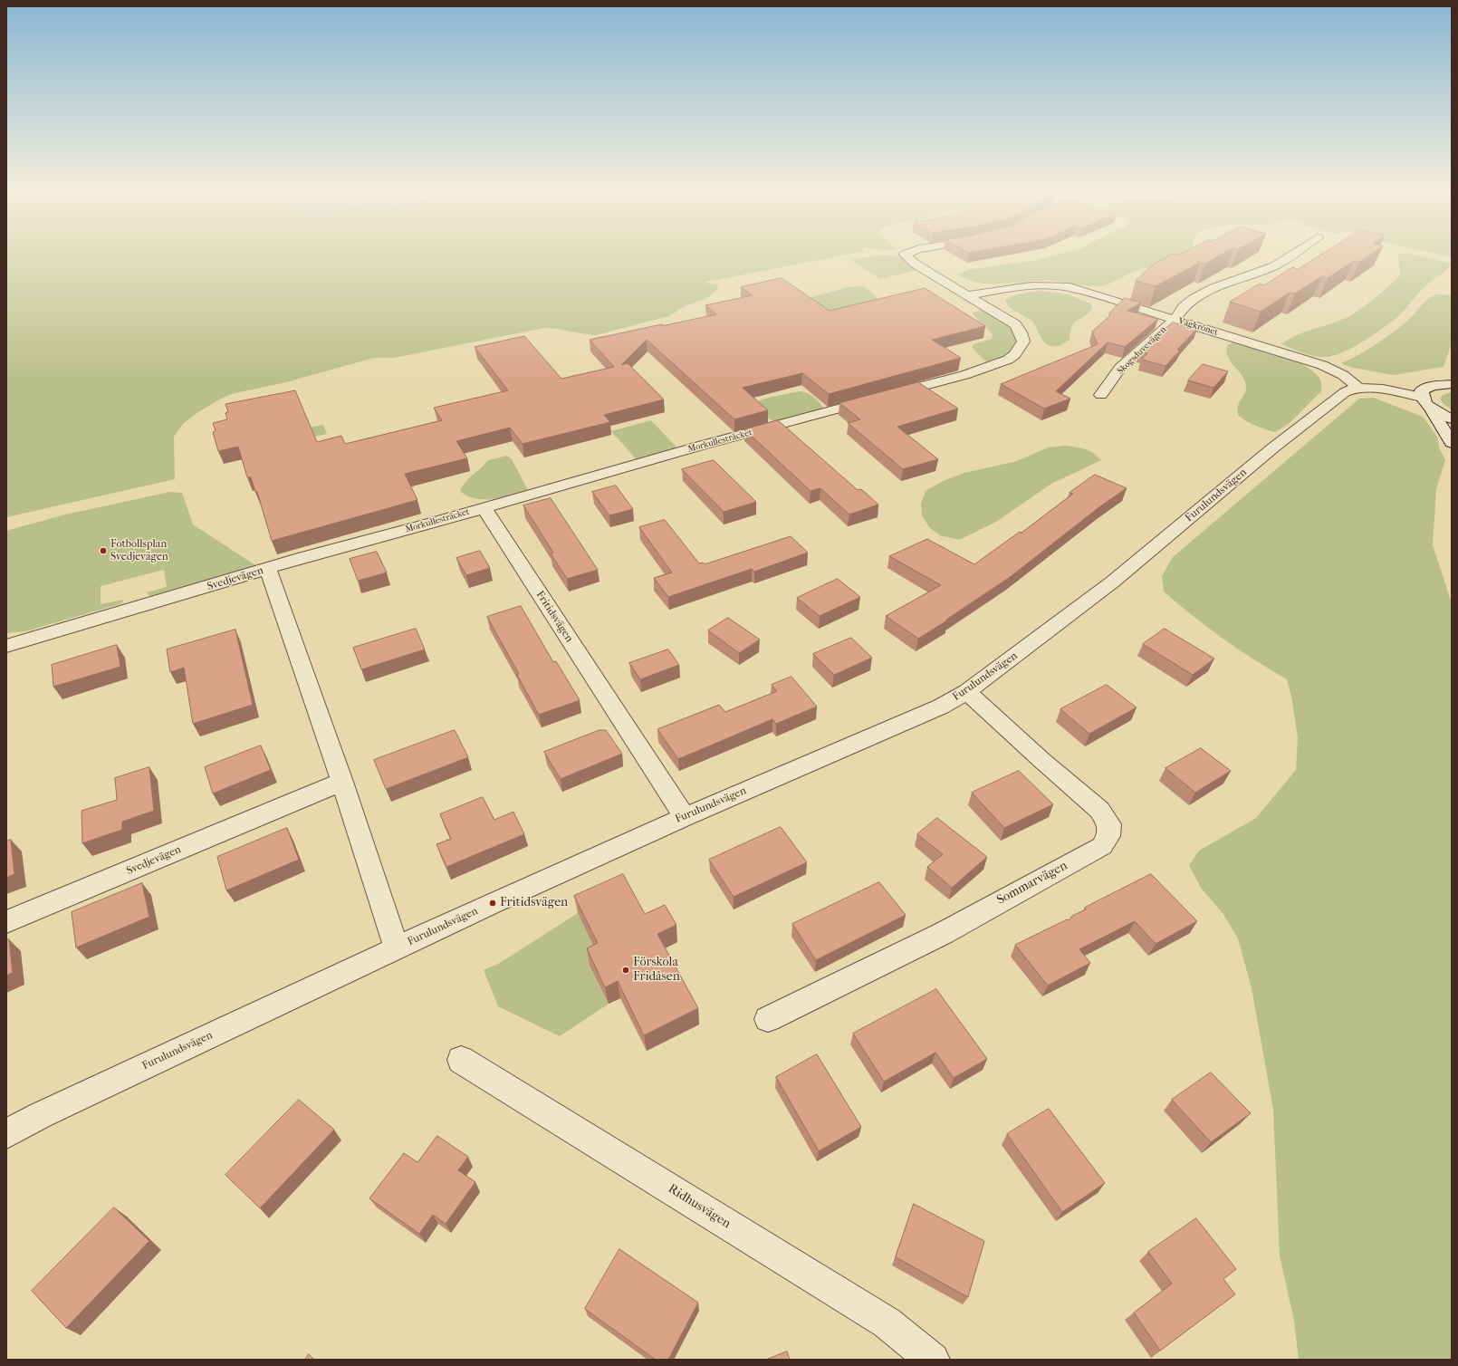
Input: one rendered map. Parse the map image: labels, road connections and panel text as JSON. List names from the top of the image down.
{
  "streets": {
    "street": [
      "Vägkrönet",
      "Skogsduvevägen",
      "Morkullesträcket",
      "Furulundsvägen",
      "Svedjevägen",
      "Fritidsvägen",
      "Sommarvägen",
      "Ridhusvägen"
    ]
  },
  "crossings": [
    ["Vägkrönet", "Skogsduvevägen"],
    ["Vägkrönet", "Morkullesträcket"],
    ["Vägkrönet", "Furulundsvägen"],
    ["Morkullesträcket", "Svedjevägen"],
    ["Morkullesträcket", "Fritidsvägen"],
    ["Furulundsvägen", "Svedjevägen"],
    ["Furulundsvägen", "Fritidsvägen"],
    ["Furulundsvägen", "Sommarvägen"]
  ],
  "places": ["Fotbollsplan Svedjevägen", "Fritidsvägen", "Förskola Fridåsen"]
}
